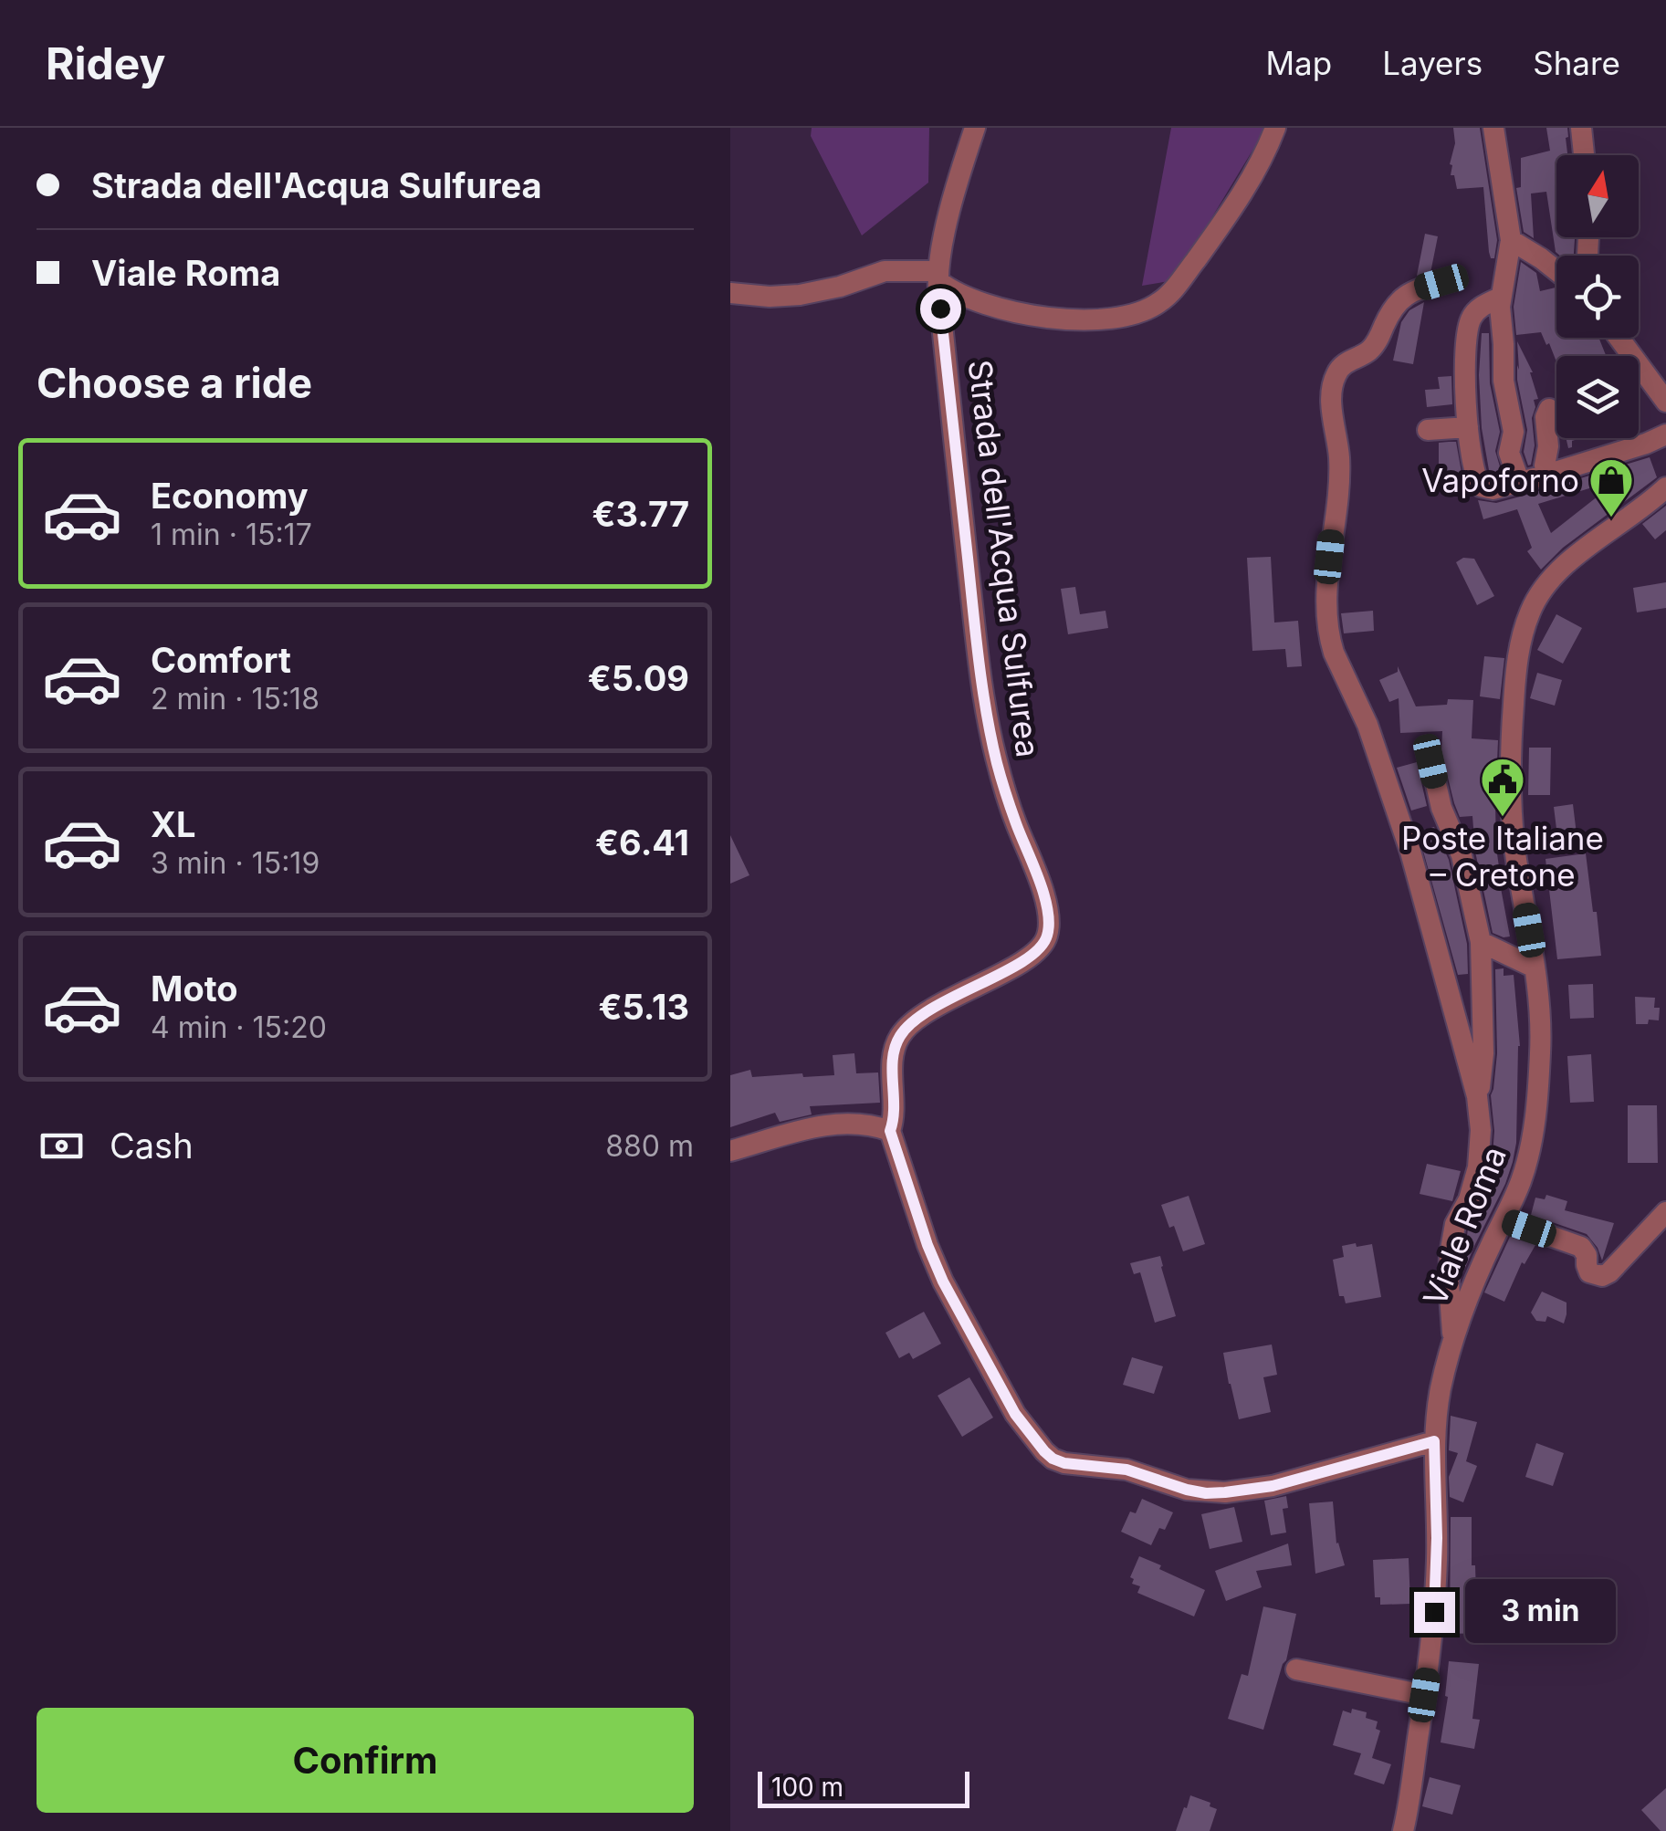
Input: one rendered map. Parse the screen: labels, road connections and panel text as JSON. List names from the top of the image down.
{
  "streets": {
    "street": ["Strada dell'Acqua Sulfurea", "Viale Roma"]
  },
  "places": {
    "shop": ["Vapoforno"],
    "public building": ["Poste Italiane – Cretone"]
  },
  "scale_bar": "100 m",
  "north": "top",
  "page": {
    "header": "Ridey",
    "nav": ["Map", "Layers", "Share"],
    "banner": ["Strada dell'Acqua Sulfurea", "Viale Roma"],
    "heading": "Choose a ride",
    "list": [
      {
        "name": "Economy",
        "note": "1 min · 15:17",
        "value": "€3.77"
      },
      {
        "name": "Comfort",
        "note": "2 min · 15:18",
        "value": "€5.09"
      },
      {
        "name": "XL",
        "note": "3 min · 15:19",
        "value": "€6.41"
      },
      {
        "name": "Moto",
        "note": "4 min · 15:20",
        "value": "€5.13"
      }
    ],
    "pay": ["Cash", "880 m"],
    "bubble": "3 min",
    "buttons": "Confirm",
    "scale": "100 m"
  }
}
